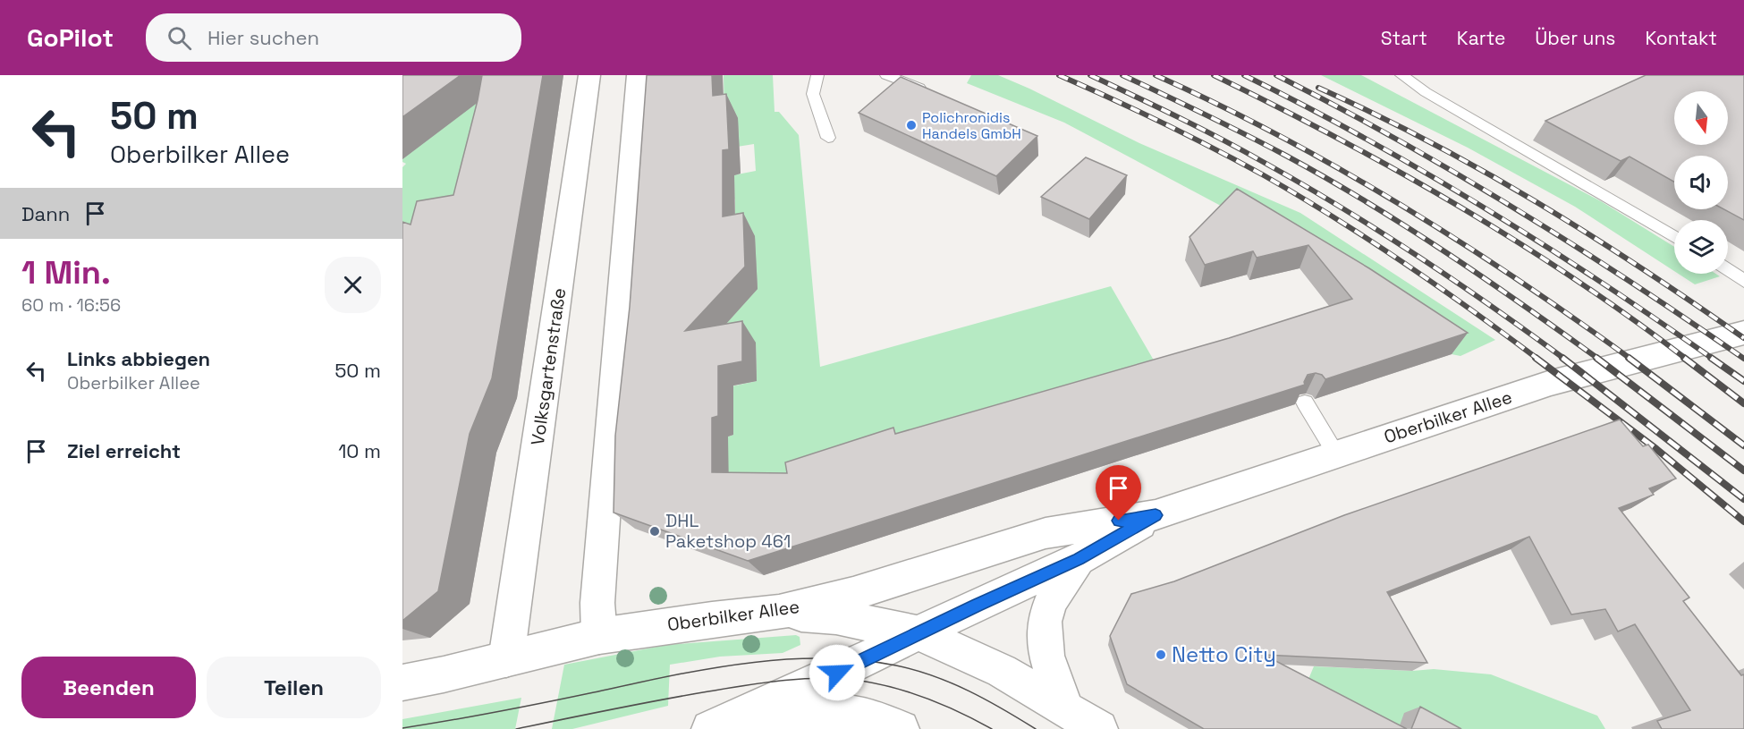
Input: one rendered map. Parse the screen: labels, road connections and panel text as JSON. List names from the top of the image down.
{
  "streets": {
    "main road": ["Volksgartenstraße", "Oberbilker Allee"]
  },
  "crossings": [
    ["Volksgartenstraße", "Oberbilker Allee"]
  ],
  "places": ["Polichronidis Handels GmbH", "DHL Paketshop 461", "Netto City"],
  "north": "bottom",
  "page": {
    "header": "GoPilot",
    "search": "Hier suchen",
    "nav": [
      "Start",
      "Karte",
      "Über uns",
      "Kontakt"
    ],
    "turn": ["50 m", "Oberbilker Allee"],
    "then": "Dann",
    "heading": ["1 Min.", "60 m · 16:56"],
    "list": [
      {
        "name": "Links abbiegen",
        "note": "Oberbilker Allee",
        "value": "50 m"
      },
      {
        "name": "Ziel erreicht",
        "value": "10 m"
      }
    ],
    "buttons": ["Beenden", "Teilen"]
  }
}
